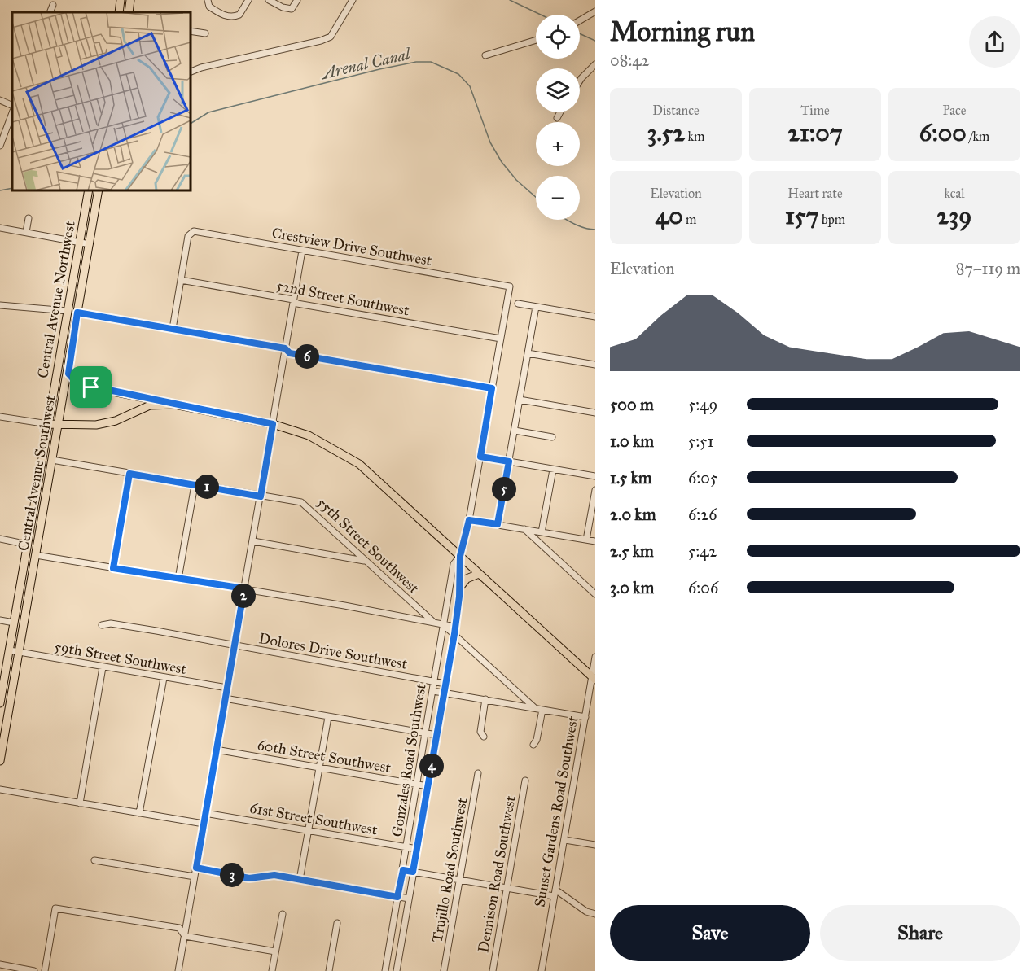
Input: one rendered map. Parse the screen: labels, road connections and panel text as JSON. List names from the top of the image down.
{
  "streets": {
    "main road": ["Central Avenue Northwest", "Central Avenue Southwest"],
    "street": [
      "Crestview Drive Southwest",
      "52nd Street Southwest",
      "55th Street Southwest",
      "Dolores Drive Southwest",
      "59th Street Southwest",
      "60th Street Southwest",
      "Gonzales Road Southwest",
      "Sunset Gardens Road Southwest",
      "61st Street Southwest",
      "Trujillo Road Southwest",
      "Dennison Road Southwest"
    ]
  },
  "crossings": [
    ["Crestview Drive Southwest", "52nd Street Southwest"],
    ["Crestview Drive Southwest", "Gonzales Road Southwest"],
    ["52nd Street Southwest", "Gonzales Road Southwest"],
    ["Central Avenue Northwest", "59th Street Southwest"],
    ["Central Avenue Southwest", "55th Street Southwest"],
    ["Central Avenue Southwest", "59th Street Southwest"],
    ["Dolores Drive Southwest", "Gonzales Road Southwest"],
    ["60th Street Southwest", "Gonzales Road Southwest"],
    ["Gonzales Road Southwest", "61st Street Southwest"]
  ],
  "water": ["Arenal Canal"],
  "page": {
    "heading": ["Morning run", "08:42"],
    "map_buttons": ["+", "−"],
    "stats": [
      ["Distance", "3.52 km"],
      ["Time", "21:07"],
      ["Pace", "6:00 /km"],
      ["Elevation", "40 m"],
      ["Heart rate", "157 bpm"],
      ["kcal", "239"]
    ],
    "chart": ["Elevation", "87–119 m"],
    "pins": [
      "6",
      "1",
      "5",
      "2",
      "4",
      "3"
    ],
    "list": [
      {
        "name": "500 m",
        "note": "5:49"
      },
      {
        "name": "1.0 km",
        "note": "5:51"
      },
      {
        "name": "1.5 km",
        "note": "6:05"
      },
      {
        "name": "2.0 km",
        "note": "6:26"
      },
      {
        "name": "2.5 km",
        "note": "5:42"
      },
      {
        "name": "3.0 km",
        "note": "6:06"
      }
    ],
    "buttons": ["Save", "Share"]
  }
}
